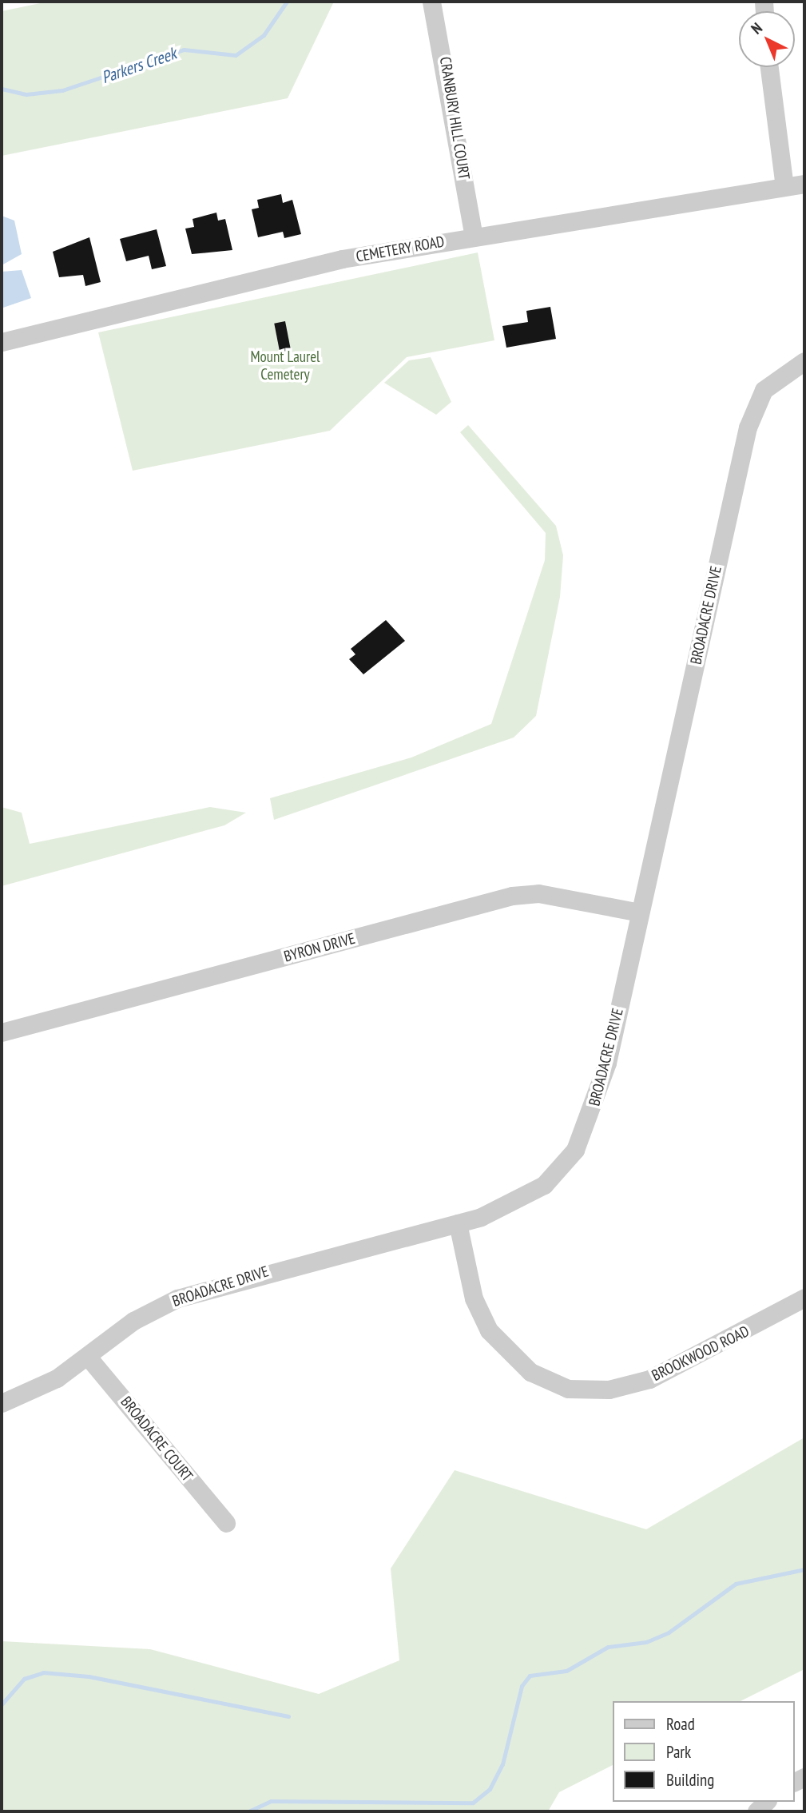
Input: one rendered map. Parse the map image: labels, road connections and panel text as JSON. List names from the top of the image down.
{
  "streets": {
    "street": [
      "CRANBURY HILL COURT",
      "CEMETERY ROAD",
      "BROADACRE DRIVE",
      "BYRON DRIVE",
      "BROOKWOOD ROAD",
      "BROADACRE COURT"
    ]
  },
  "crossings": [
    ["CRANBURY HILL COURT", "CEMETERY ROAD"],
    ["BROADACRE DRIVE", "BYRON DRIVE"],
    ["BROADACRE DRIVE", "BROOKWOOD ROAD"],
    ["BROADACRE DRIVE", "BROADACRE COURT"]
  ],
  "water": ["Parkers Creek"],
  "parks": ["Mount Laurel Cemetery"],
  "legend": ["Road", "Park", "Building"],
  "north": "top left"
}
